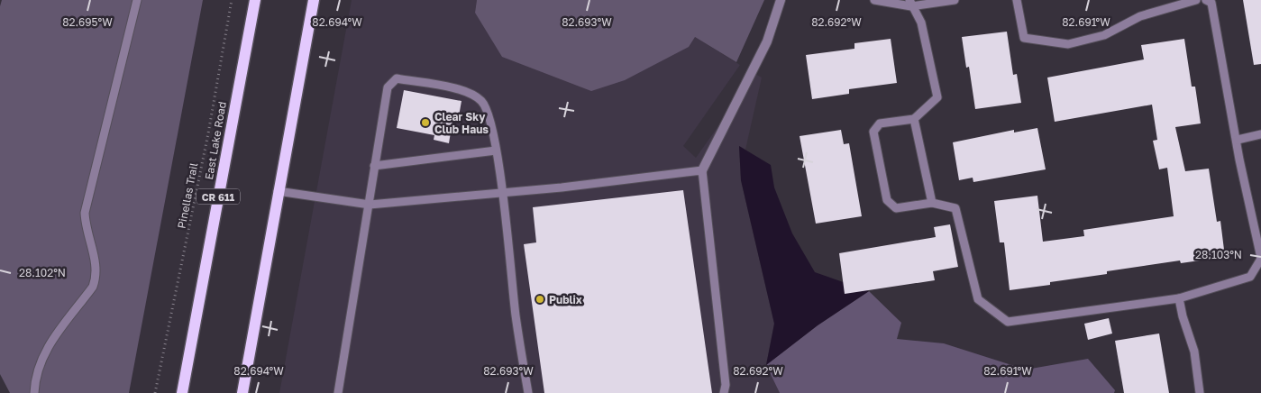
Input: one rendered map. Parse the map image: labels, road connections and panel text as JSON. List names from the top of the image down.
{
  "streets": {
    "main road": ["East Lake Road", "CR 611"],
    "path": ["Pinellas Trail"]
  },
  "places": ["Clear Sky Club Haus", "Publix"],
  "coordinates": [
    "82.695°W",
    "82.694°W",
    "82.693°W",
    "82.692°W",
    "82.691°W",
    "28.103°N",
    "28.102°N"
  ]
}
